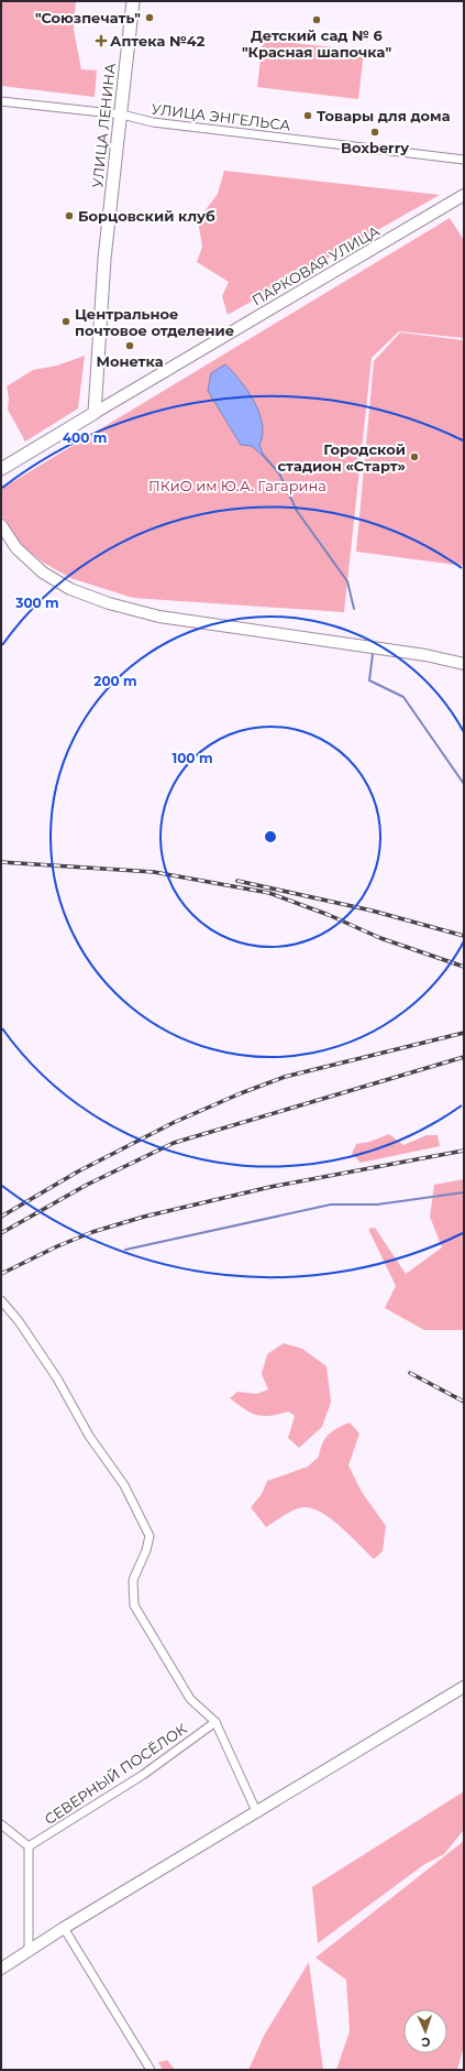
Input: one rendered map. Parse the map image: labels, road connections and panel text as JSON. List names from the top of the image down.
{
  "streets": {
    "main road": ["УЛИЦА ЛЕНИНА", "ПАРКОВАЯ УЛИЦА"],
    "street": ["УЛИЦА ЭНГЕЛЬСА", "СЕВЕРНЫЙ ПОСЁЛОК"]
  },
  "crossings": [
    ["УЛИЦА ЭНГЕЛЬСА", "УЛИЦА ЛЕНИНА"],
    ["УЛИЦА ЛЕНИНА", "ПАРКОВАЯ УЛИЦА"]
  ],
  "parks": ["ПКиО им Ю.А. Гагарина"],
  "places": {
    "other": [
      "\"Союзпечать\"",
      "Детский сад № 6 \"Красная шапочка\"",
      "Товары для дома",
      "Boxberry",
      "Борцовский клуб",
      "Центральное почтовое отделение",
      "Монетка",
      "Городской стадион «Старт»"
    ],
    "health": ["Аптека №42"]
  },
  "north": "bottom",
  "rings": [
    "400 m",
    "300 m",
    "200 m",
    "100 m"
  ]
}
